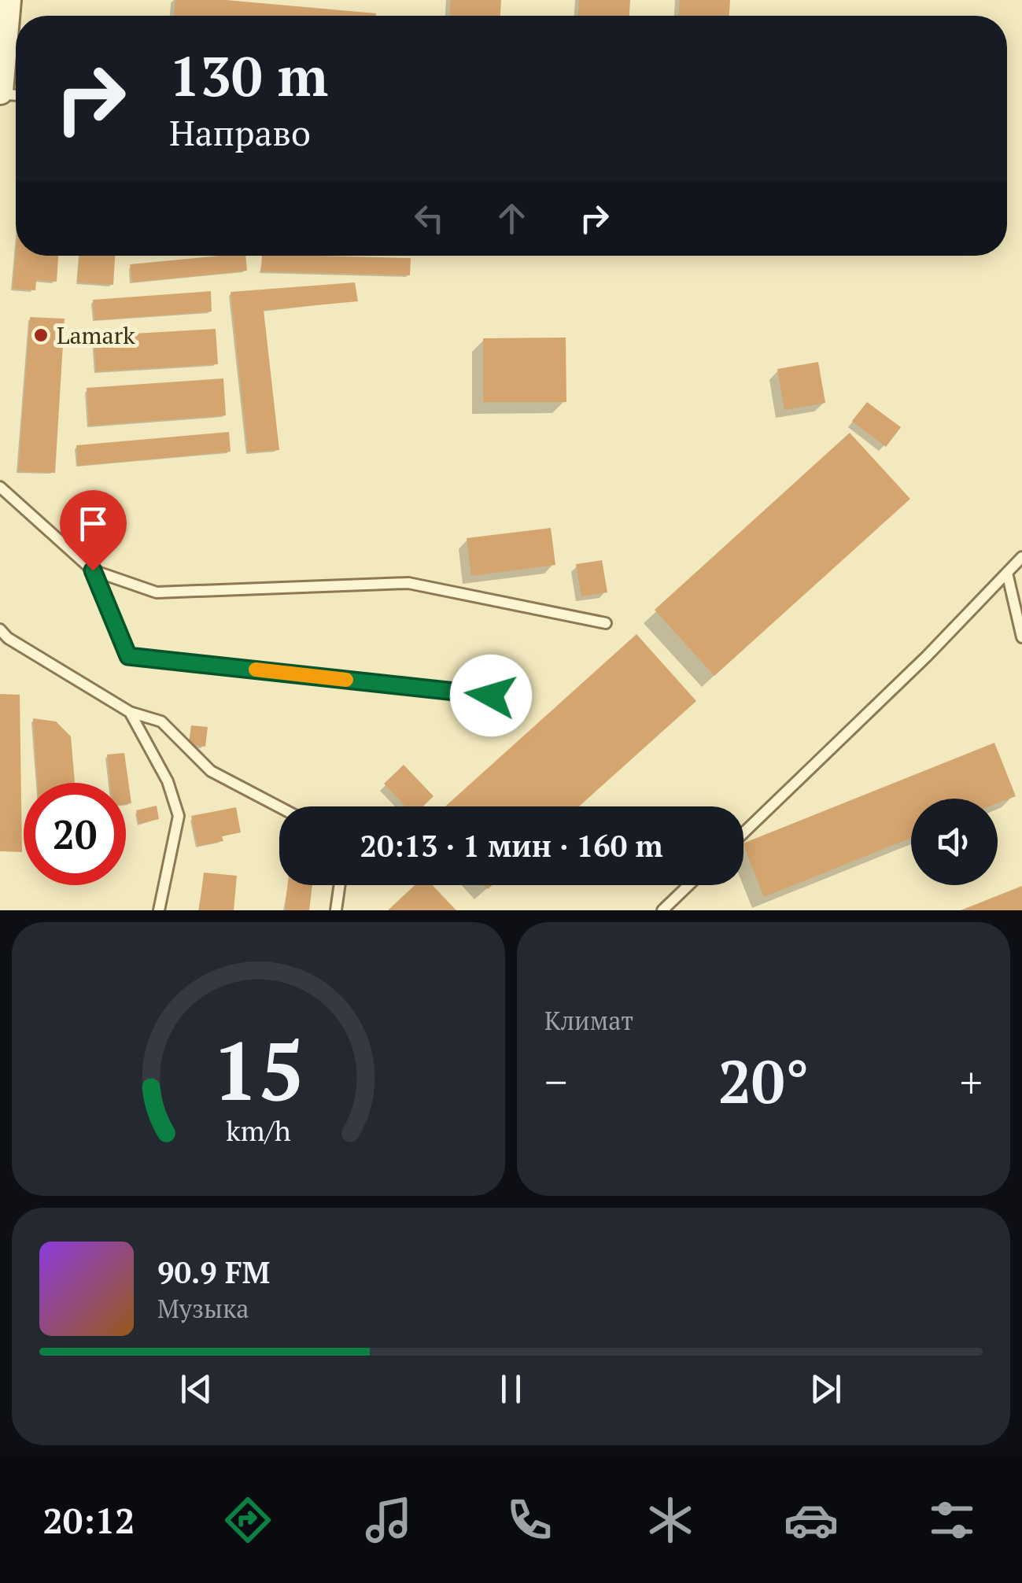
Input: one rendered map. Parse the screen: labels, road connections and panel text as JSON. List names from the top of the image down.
{
  "places": ["Lamark"],
  "page": {
    "turn": ["130 m", "Направо"],
    "limit": "20",
    "trip": "20:13 · 1 мин · 160 m",
    "tile": "Климат",
    "heat": ["−", "20°", "+"],
    "song": ["90.9 FM", "Музыка"],
    "tabs": "20:12",
    "gauge": ["15", "km/h"]
  }
}
